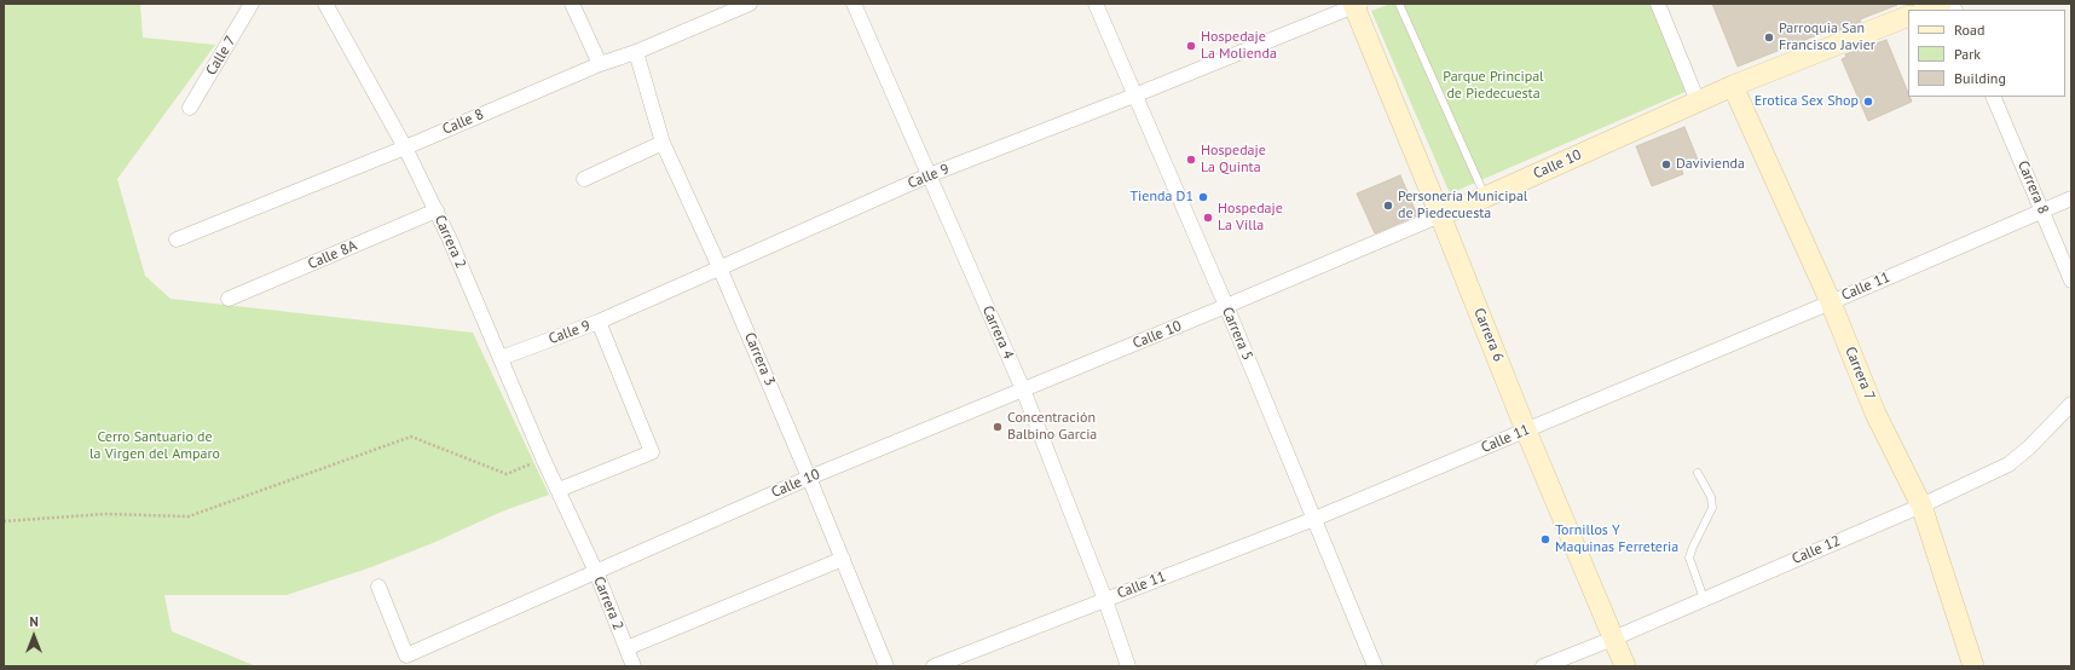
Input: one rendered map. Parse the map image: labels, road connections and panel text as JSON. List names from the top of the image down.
{
  "streets": {
    "street": [
      "Calle 7",
      "Calle 8",
      "Calle 10",
      "Calle 9",
      "Carrera 8",
      "Carrera 2",
      "Calle 8A",
      "Calle 11",
      "Carrera 4",
      "Carrera 5",
      "Carrera 6",
      "Carrera 3",
      "Carrera 7",
      "Calle 12"
    ]
  },
  "crossings": [
    ["Calle 8", "Carrera 2"],
    ["Calle 8", "Carrera 3"],
    ["Calle 10", "Carrera 2"],
    ["Calle 10", "Carrera 4"],
    ["Calle 10", "Carrera 5"],
    ["Calle 10", "Carrera 6"],
    ["Calle 10", "Carrera 3"],
    ["Calle 10", "Carrera 7"],
    ["Calle 9", "Carrera 2"],
    ["Calle 9", "Carrera 4"],
    ["Calle 9", "Carrera 5"],
    ["Calle 9", "Carrera 6"],
    ["Calle 9", "Carrera 3"],
    ["Carrera 8", "Calle 11"],
    ["Carrera 2", "Calle 8A"],
    ["Calle 11", "Carrera 4"],
    ["Calle 11", "Carrera 5"],
    ["Calle 11", "Carrera 6"],
    ["Calle 11", "Carrera 7"],
    ["Carrera 6", "Calle 12"],
    ["Carrera 7", "Calle 12"]
  ],
  "parks": ["Parque Principal de Piedecuesta", "Cerro Santuario de la Virgen del Amparo"],
  "places": [
    "Parroquia San Francisco Javier",
    "Hospedaje La Molienda",
    "Erotica Sex Shop",
    "Hospedaje La Quinta",
    "Davivienda",
    "Tienda D1",
    "Personería Municipal de Piedecuesta",
    "Hospedaje La Villa",
    "Concentración Balbino Garcia",
    "Tornillos Y Maquinas Ferreteria"
  ],
  "legend": ["Road", "Park", "Building"],
  "north": "top"
}
